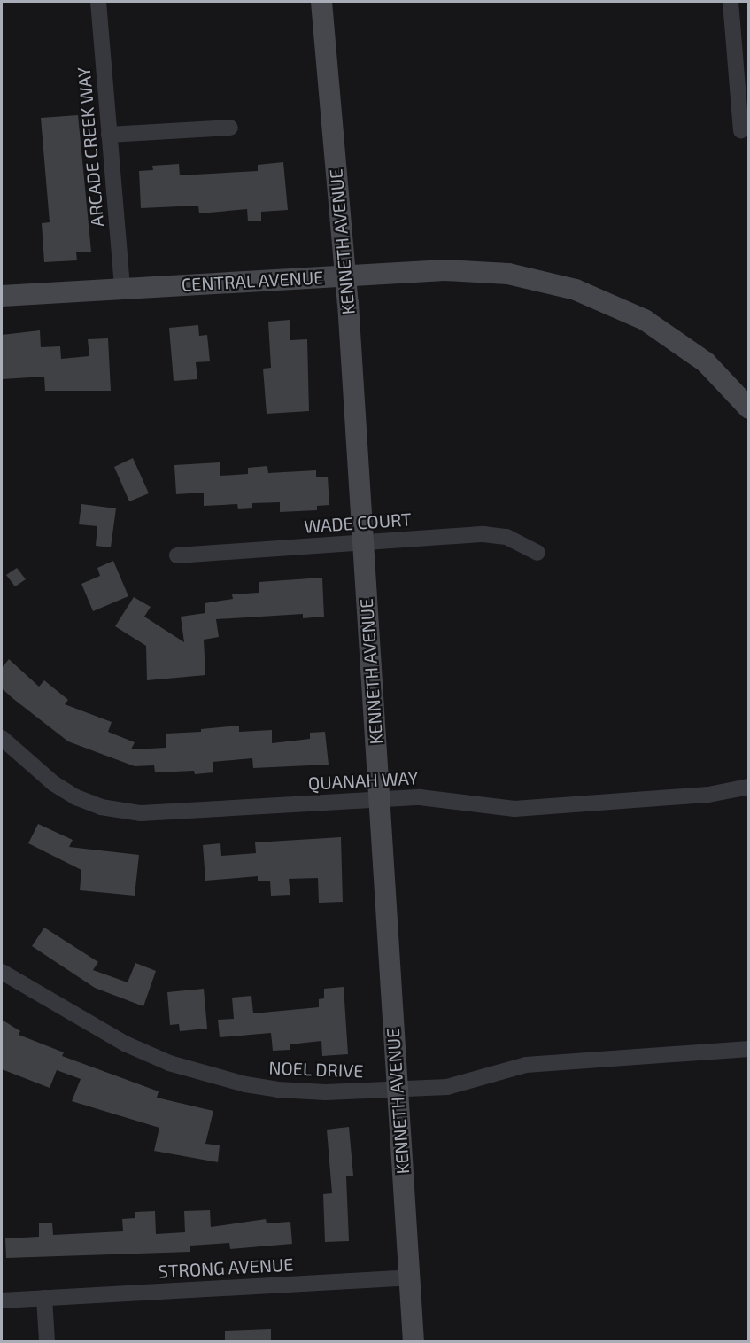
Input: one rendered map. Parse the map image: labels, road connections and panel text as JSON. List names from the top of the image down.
{
  "streets": {
    "main road": ["KENNETH AVENUE", "CENTRAL AVENUE"],
    "street": [
      "ARCADE CREEK WAY",
      "WADE COURT",
      "QUANAH WAY",
      "NOEL DRIVE",
      "STRONG AVENUE"
    ]
  },
  "crossings": [
    ["ARCADE CREEK WAY", "CENTRAL AVENUE"],
    ["KENNETH AVENUE", "CENTRAL AVENUE"],
    ["KENNETH AVENUE", "WADE COURT"],
    ["KENNETH AVENUE", "QUANAH WAY"],
    ["KENNETH AVENUE", "NOEL DRIVE"],
    ["KENNETH AVENUE", "STRONG AVENUE"]
  ]
}
